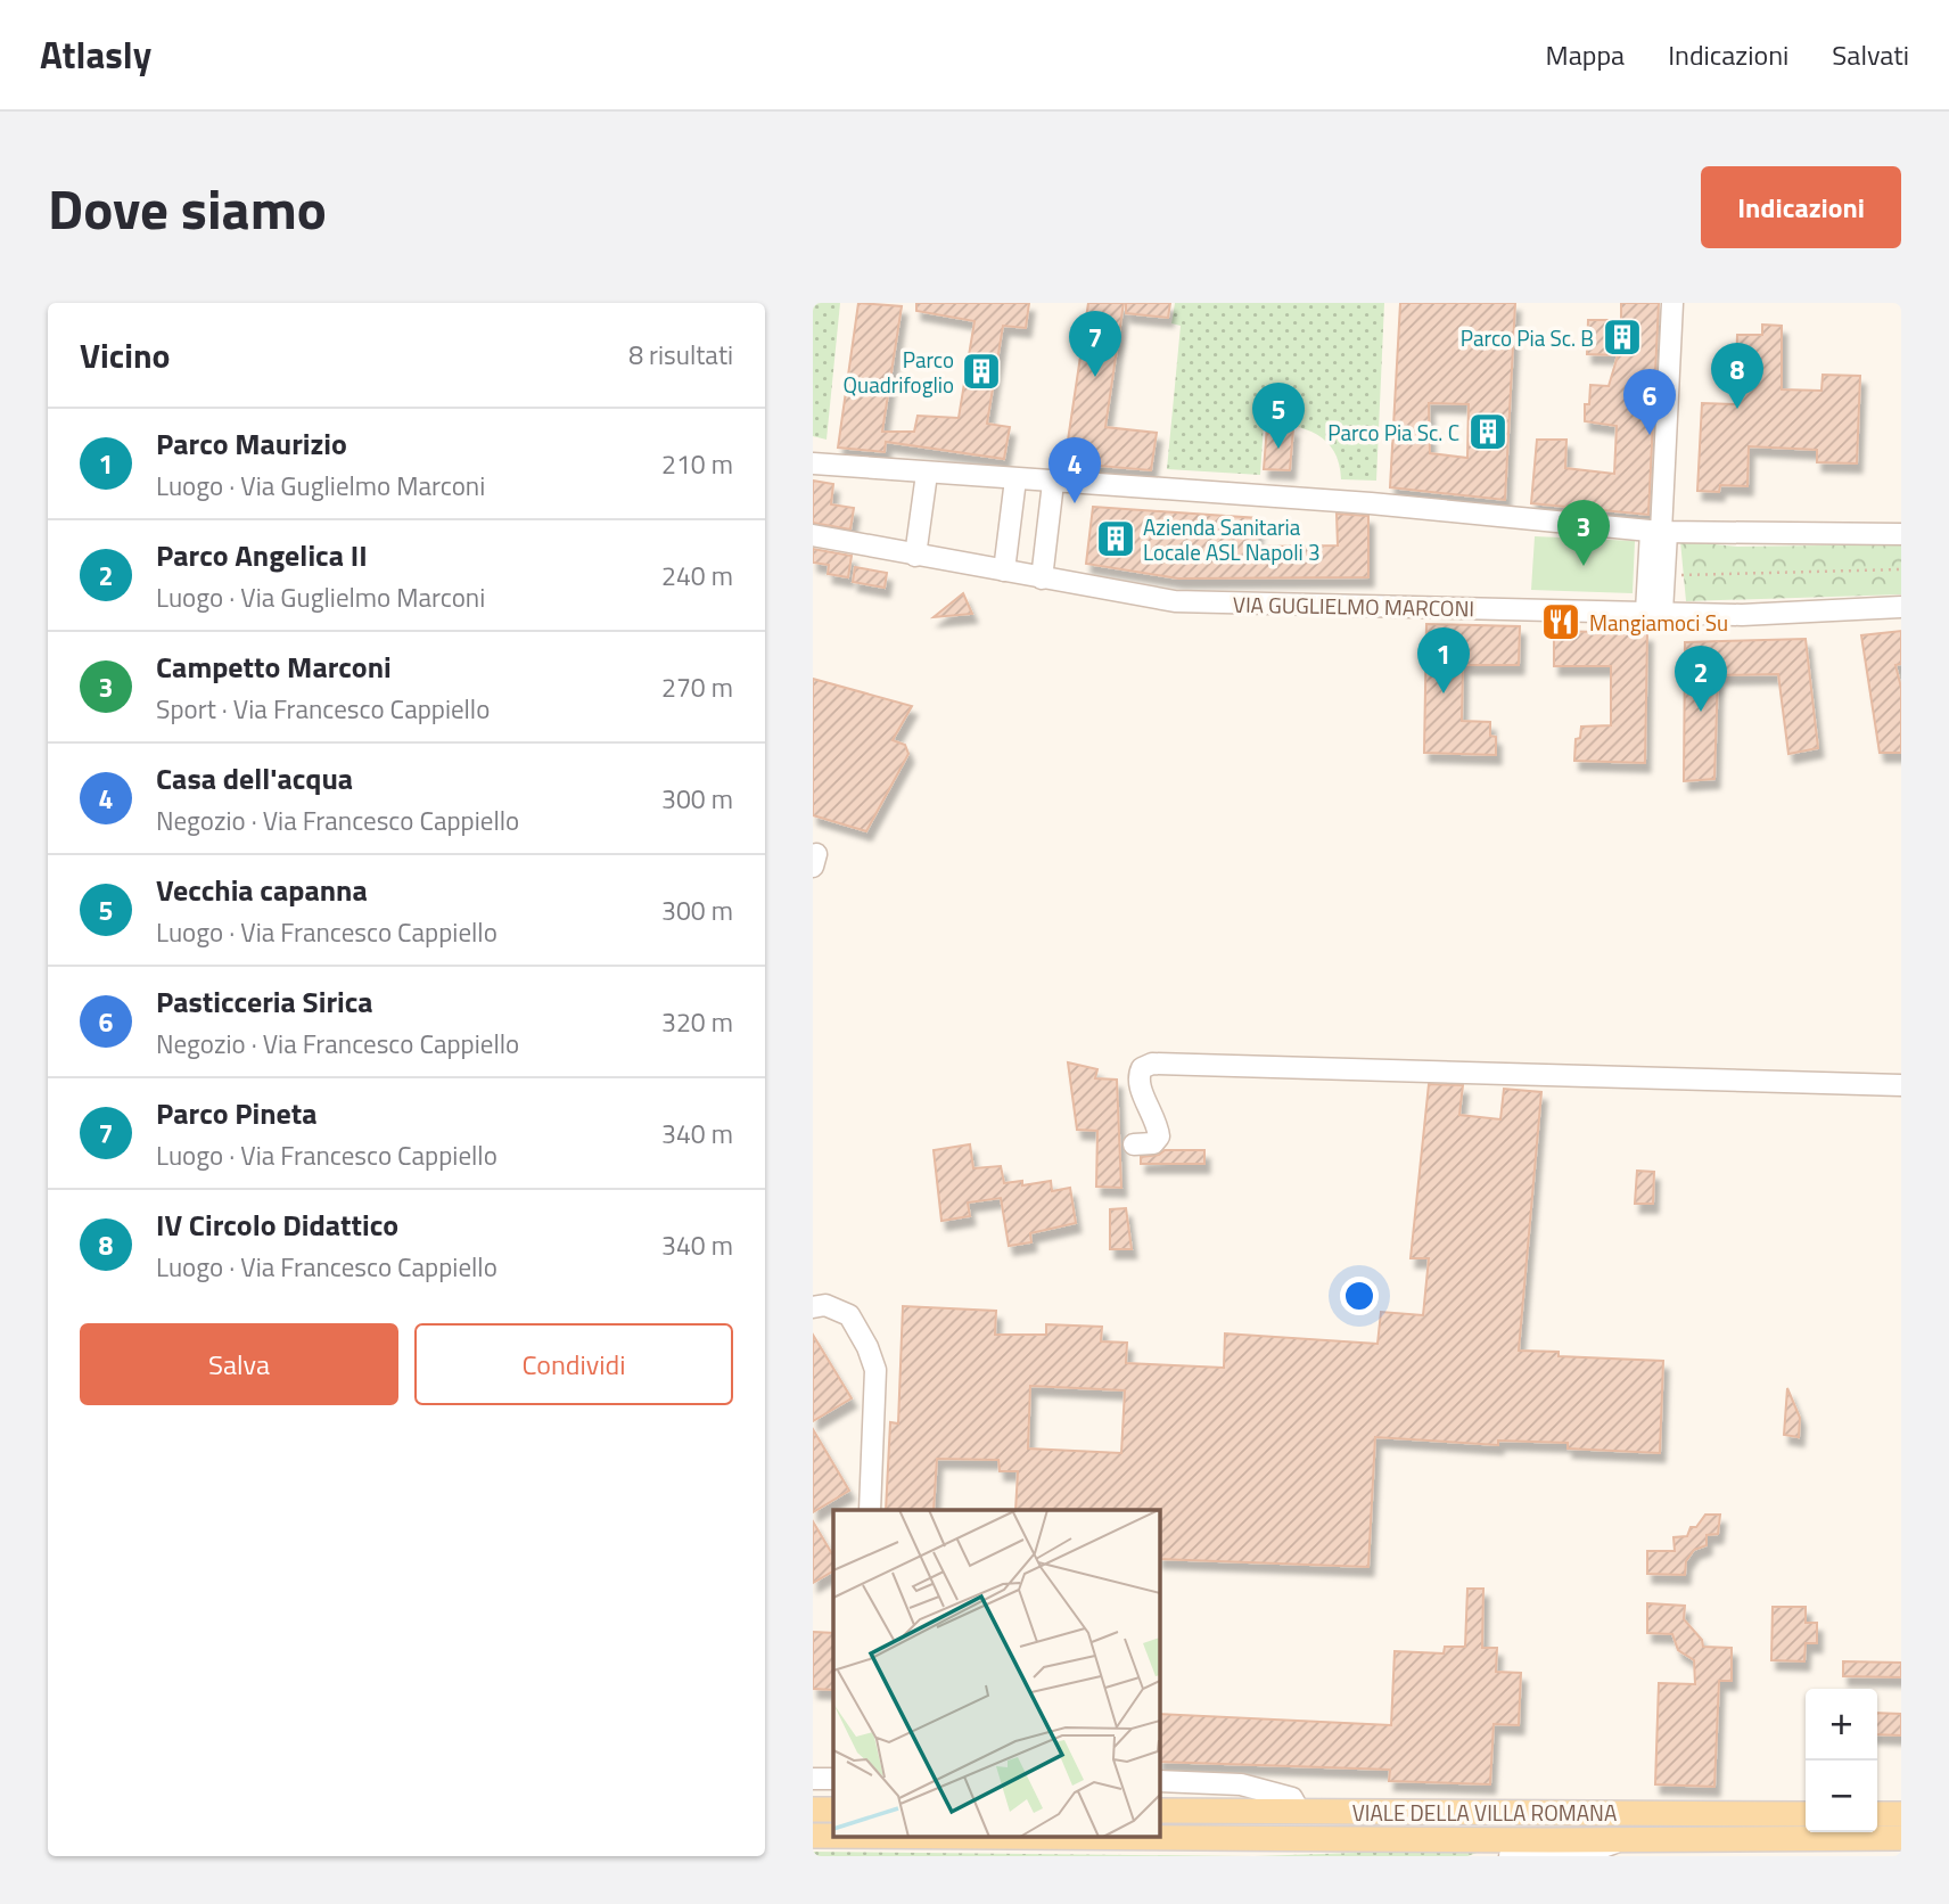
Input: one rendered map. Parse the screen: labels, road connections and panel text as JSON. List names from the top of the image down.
{
  "streets": {
    "main road": ["VIALE DELLA VILLA ROMANA"],
    "street": ["VIA GUGLIELMO MARCONI"]
  },
  "places": {
    "building": [
      "Parco Pia Sc. B",
      "Parco Quadrifoglio",
      "Parco Pia Sc. C",
      "Azienda Sanitaria Locale ASL Napoli 3"
    ],
    "restaurant": ["Mangiamoci Su"]
  },
  "page": {
    "header": "Atlasly",
    "nav": ["Mappa", "Indicazioni", "Salvati"],
    "title": "Dove siamo",
    "buttons": [
      "Indicazioni",
      ["Salva", "Condividi"]
    ],
    "heading": ["Vicino", "8 risultati"],
    "pins": [
      "7",
      "8",
      "6",
      "5",
      "4",
      "3",
      "1",
      "2"
    ],
    "list": [
      {
        "mark": "1",
        "name": "Parco Maurizio",
        "note": "Luogo · Via Guglielmo Marconi",
        "value": "210 m"
      },
      {
        "mark": "2",
        "name": "Parco Angelica II",
        "note": "Luogo · Via Guglielmo Marconi",
        "value": "240 m"
      },
      {
        "mark": "3",
        "name": "Campetto Marconi",
        "note": "Sport · Via Francesco Cappiello",
        "value": "270 m"
      },
      {
        "mark": "4",
        "name": "Casa dell'acqua",
        "note": "Negozio · Via Francesco Cappiello",
        "value": "300 m"
      },
      {
        "mark": "5",
        "name": "Vecchia capanna",
        "note": "Luogo · Via Francesco Cappiello",
        "value": "300 m"
      },
      {
        "mark": "6",
        "name": "Pasticceria Sirica",
        "note": "Negozio · Via Francesco Cappiello",
        "value": "320 m"
      },
      {
        "mark": "7",
        "name": "Parco Pineta",
        "note": "Luogo · Via Francesco Cappiello",
        "value": "340 m"
      },
      {
        "mark": "8",
        "name": "IV Circolo Didattico",
        "note": "Luogo · Via Francesco Cappiello",
        "value": "340 m"
      }
    ],
    "map_buttons": ["+", "−"]
  }
}
